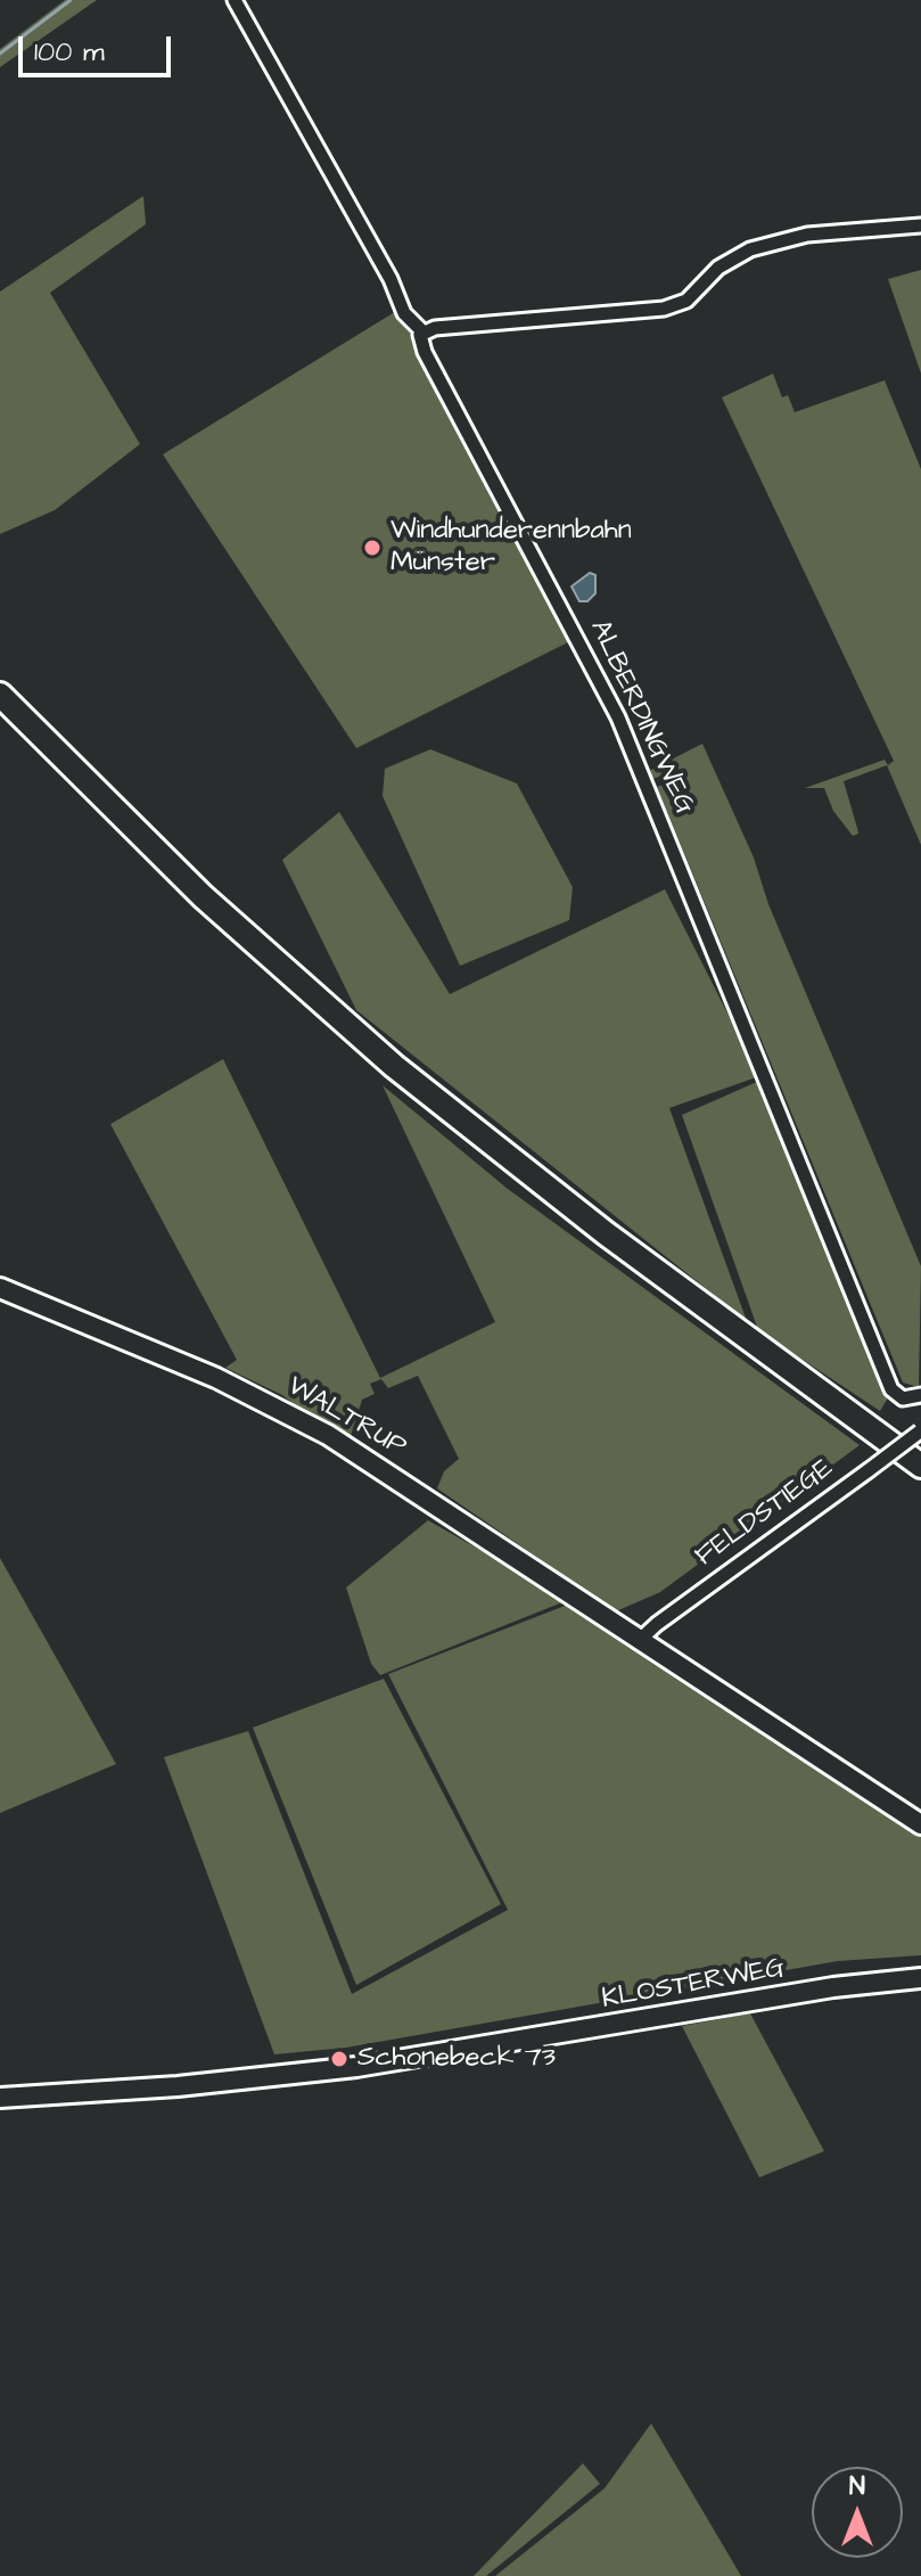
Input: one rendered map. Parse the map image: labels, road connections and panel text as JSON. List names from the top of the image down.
{
  "streets": {
    "main road": ["WALTRUP", "KLOSTERWEG"],
    "street": ["ALBERDINGWEG", "FELDSTIEGE"]
  },
  "crossings": [
    ["WALTRUP", "FELDSTIEGE"]
  ],
  "places": ["Windhunderennbahn Münster", "Schonebeck 73"],
  "scale_bar": "100 m",
  "north": "top"
}
